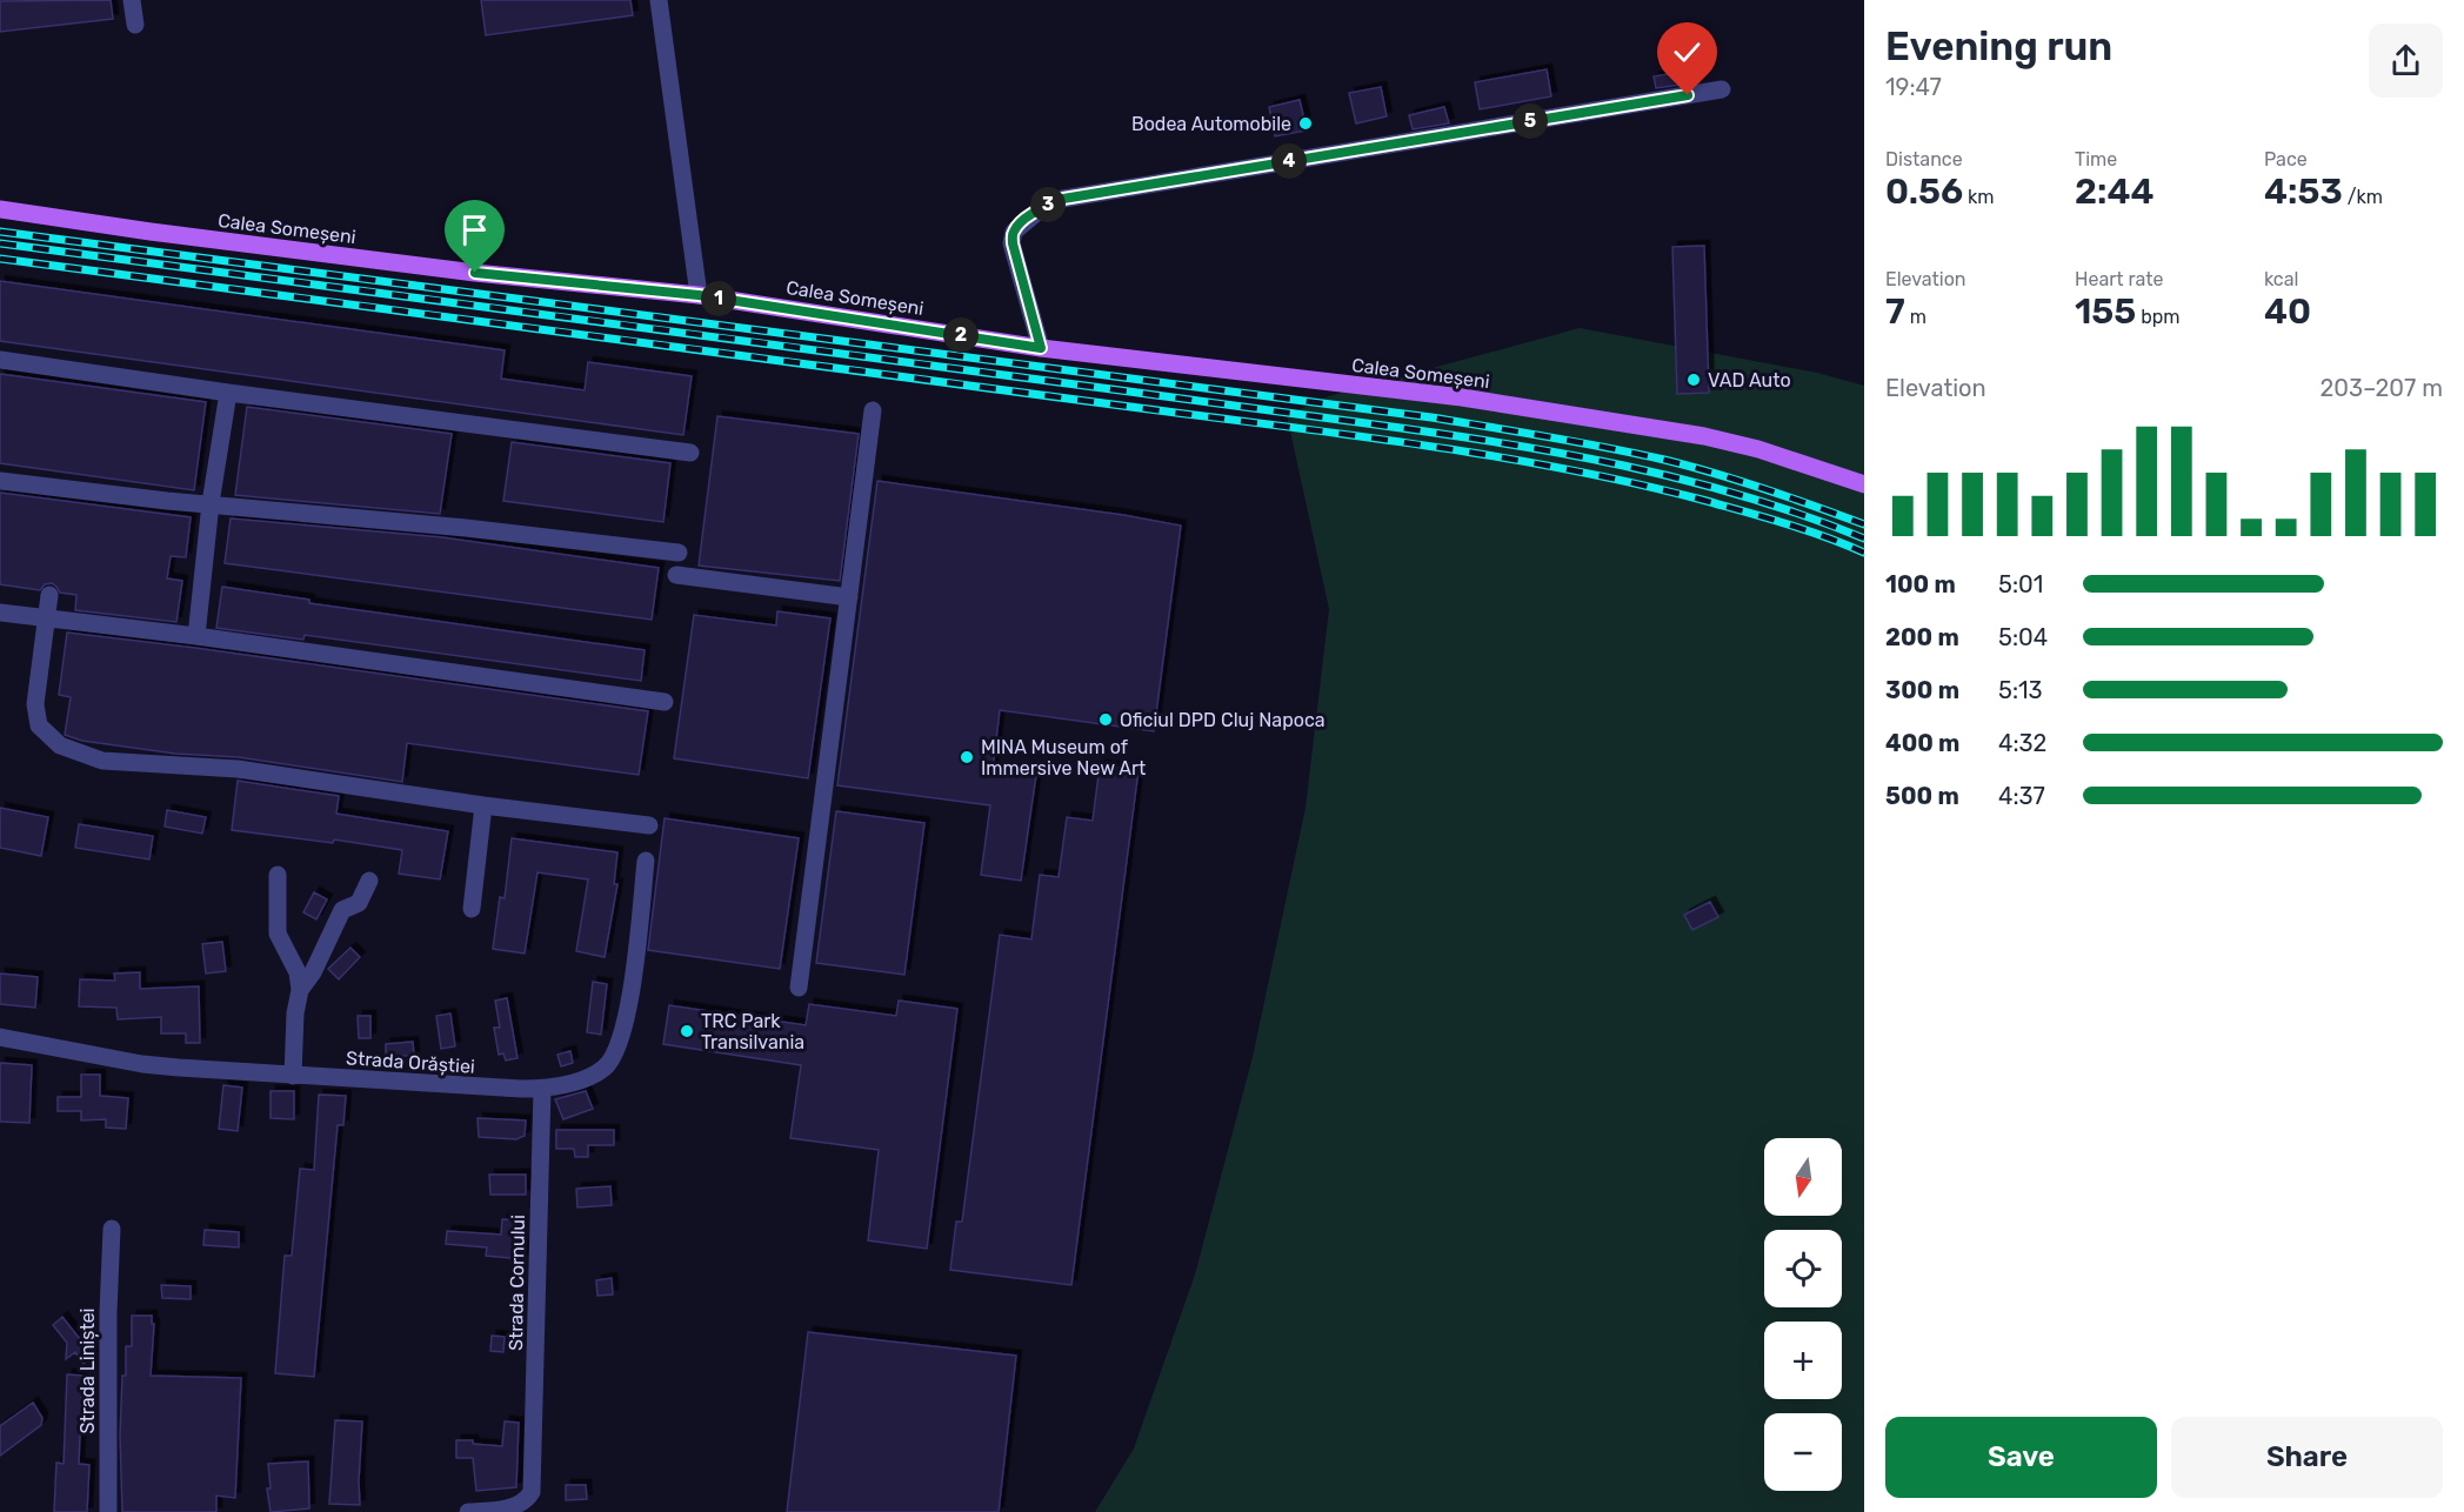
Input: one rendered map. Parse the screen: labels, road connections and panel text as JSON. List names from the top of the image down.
{
  "streets": {
    "main road": ["Calea Someșeni"],
    "street": ["Strada Orăștiei", "Strada Cornului", "Strada Liniștei"]
  },
  "crossings": [
    ["Strada Orăștiei", "Strada Cornului"]
  ],
  "places": [
    "Bodea Automobile",
    "VAD Auto",
    "Oficiul DPD Cluj Napoca",
    "MINA Museum of Immersive New Art",
    "TRC Park Transilvania"
  ],
  "north": "bottom",
  "page": {
    "heading": ["Evening run", "19:47"],
    "pins": [
      "5",
      "4",
      "3",
      "1",
      "2"
    ],
    "stats": [
      ["Distance", "0.56 km"],
      ["Time", "2:44"],
      ["Pace", "4:53 /km"],
      ["Elevation", "7 m"],
      ["Heart rate", "155 bpm"],
      ["kcal", "40"]
    ],
    "chart": ["Elevation", "203–207 m"],
    "list": [
      {
        "name": "100 m",
        "note": "5:01"
      },
      {
        "name": "200 m",
        "note": "5:04"
      },
      {
        "name": "300 m",
        "note": "5:13"
      },
      {
        "name": "400 m",
        "note": "4:32"
      },
      {
        "name": "500 m",
        "note": "4:37"
      }
    ],
    "map_buttons": ["+", "−"],
    "buttons": ["Save", "Share"]
  }
}
